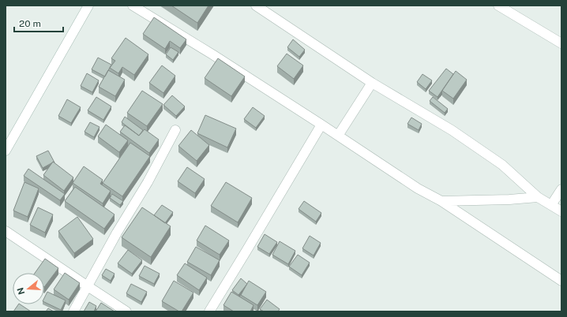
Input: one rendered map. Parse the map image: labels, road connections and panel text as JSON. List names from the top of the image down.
{
  "scale_bar": "20 m",
  "north": "left"
}
